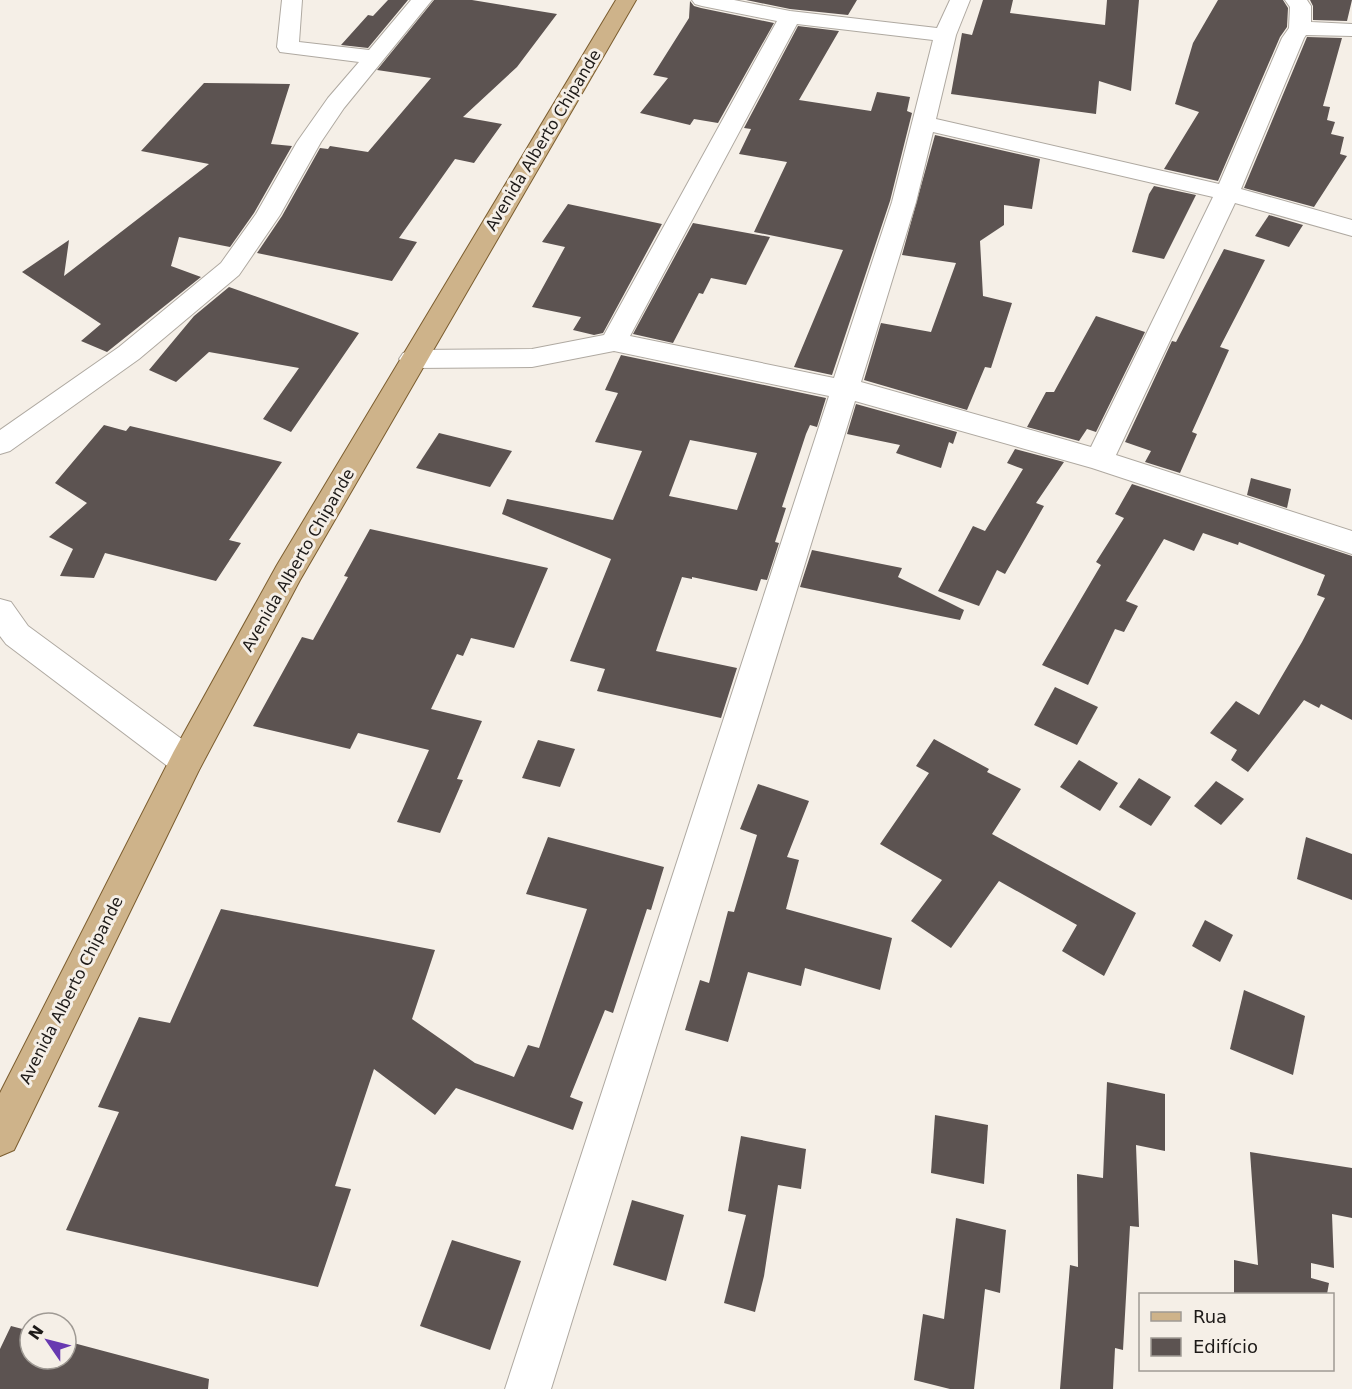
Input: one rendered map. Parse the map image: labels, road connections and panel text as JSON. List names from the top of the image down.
{
  "streets": {
    "main road": ["Avenida Alberto Chipande"]
  },
  "legend": ["Rua", "Edifício"],
  "north": "top left"
}
